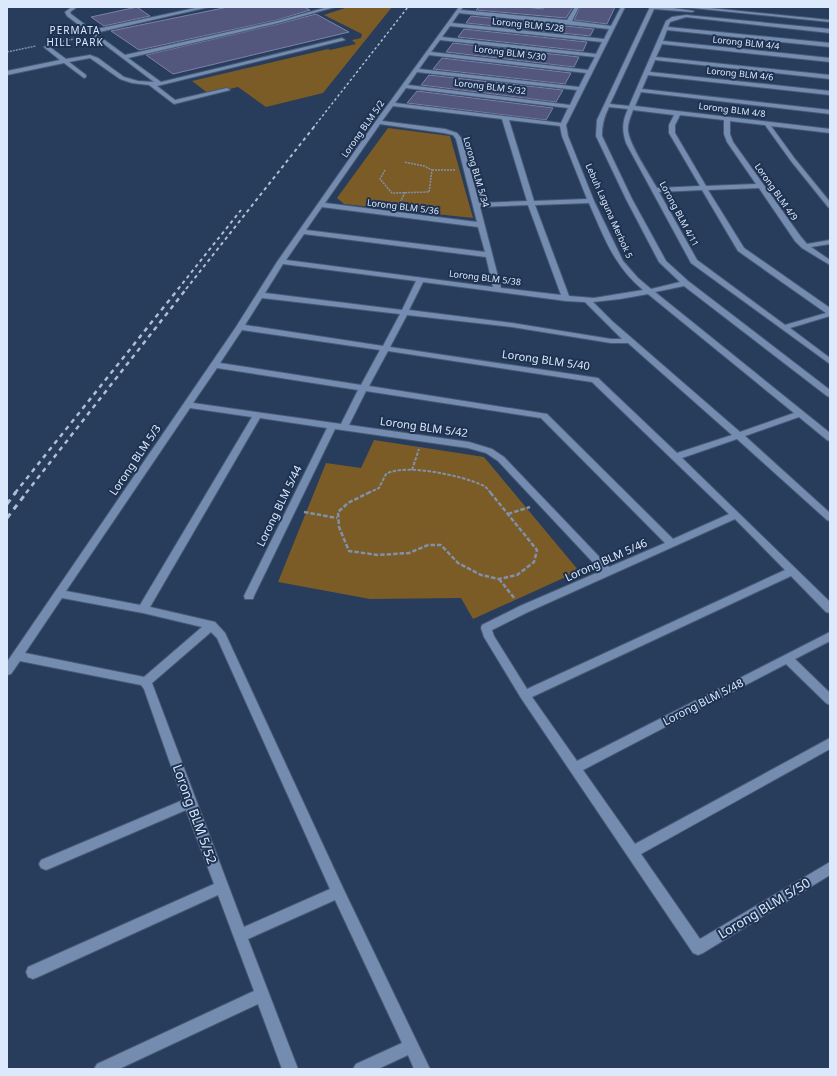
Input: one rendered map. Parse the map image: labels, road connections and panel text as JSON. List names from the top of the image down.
{
  "streets": {
    "street": [
      "Lorong BLM 5/28",
      "Lorong BLM 4/4",
      "Lorong BLM 5/30",
      "Lorong BLM 4/6",
      "Lorong BLM 5/32",
      "Lorong BLM 4/8",
      "Lorong BLM 5/2",
      "Lorong BLM 5/34",
      "Lorong BLM 4/9",
      "Lorong BLM 5/36",
      "Lebuh Laguna Merbok 5",
      "Lorong BLM 4/11",
      "Lorong BLM 5/38",
      "Lorong BLM 5/40",
      "Lorong BLM 5/42",
      "Lorong BLM 5/3",
      "Lorong BLM 5/44",
      "Lorong BLM 5/46",
      "Lorong BLM 5/48",
      "Lorong BLM 5/52",
      "Lorong BLM 5/50"
    ]
  },
  "crossings": [
    ["Lorong BLM 5/28", "Lorong BLM 5/2"],
    ["Lorong BLM 4/4", "Lorong BLM 4/11"],
    ["Lorong BLM 5/30", "Lorong BLM 5/2"],
    ["Lorong BLM 4/6", "Lorong BLM 4/11"],
    ["Lorong BLM 5/32", "Lorong BLM 5/2"],
    ["Lorong BLM 4/8", "Lorong BLM 4/9"],
    ["Lorong BLM 4/8", "Lorong BLM 4/11"],
    ["Lorong BLM 5/2", "Lorong BLM 5/34"],
    ["Lorong BLM 5/2", "Lorong BLM 5/36"],
    ["Lorong BLM 5/2", "Lorong BLM 5/38"],
    ["Lorong BLM 5/2", "Lorong BLM 5/3"],
    ["Lorong BLM 5/34", "Lorong BLM 5/36"],
    ["Lorong BLM 5/34", "Lorong BLM 5/38"],
    ["Lebuh Laguna Merbok 5", "Lorong BLM 5/38"],
    ["Lorong BLM 5/38", "Lorong BLM 5/3"],
    ["Lorong BLM 5/40", "Lorong BLM 5/3"],
    ["Lorong BLM 5/40", "Lorong BLM 5/46"],
    ["Lorong BLM 5/42", "Lorong BLM 5/3"],
    ["Lorong BLM 5/42", "Lorong BLM 5/44"],
    ["Lorong BLM 5/42", "Lorong BLM 5/46"]
  ],
  "districts": ["PERMATA HILL PARK"]
}
